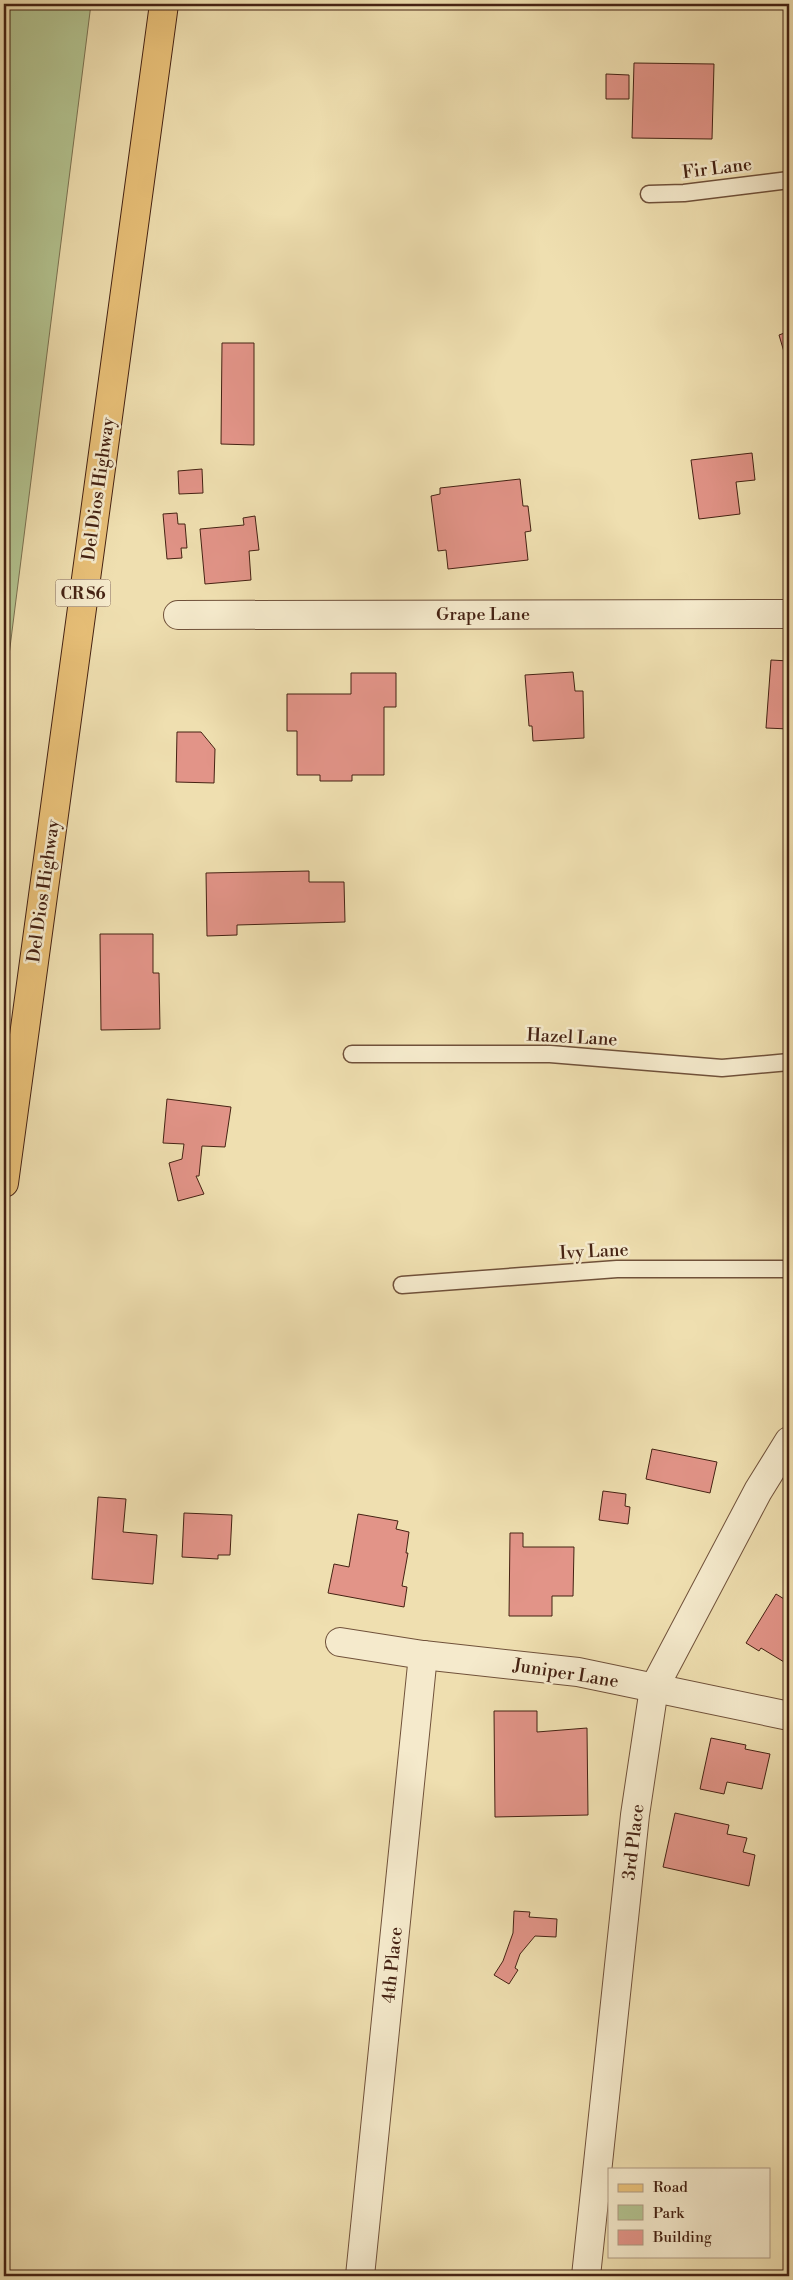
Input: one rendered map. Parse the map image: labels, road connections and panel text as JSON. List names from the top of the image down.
{
  "streets": {
    "main road": ["Del Dios Highway", "CR S6"],
    "street": [
      "Grape Lane",
      "Juniper Lane",
      "3rd Place",
      "4th Place"
    ],
    "lane": ["Fir Lane", "Hazel Lane", "Ivy Lane"]
  },
  "crossings": [
    ["Juniper Lane", "3rd Place"],
    ["Juniper Lane", "4th Place"]
  ],
  "legend": ["Road", "Park", "Building"]
}
